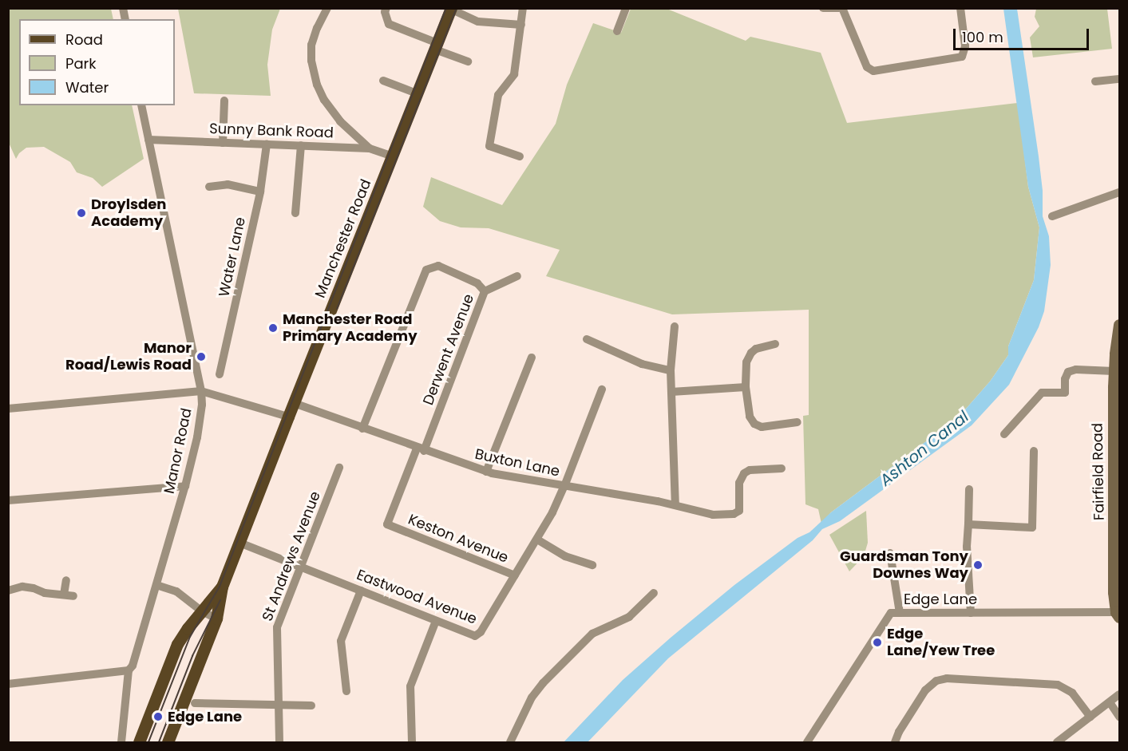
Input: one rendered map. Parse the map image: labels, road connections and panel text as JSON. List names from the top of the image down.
{
  "streets": {
    "main road": ["Manchester Road"],
    "street": [
      "Sunny Bank Road",
      "Water Lane",
      "Derwent Avenue",
      "Manor Road",
      "Buxton Lane",
      "Fairfield Road",
      "Keston Avenue",
      "St Andrews Avenue",
      "Eastwood Avenue",
      "Edge Lane"
    ]
  },
  "crossings": [
    ["Sunny Bank Road", "Manchester Road"],
    ["Sunny Bank Road", "Water Lane"],
    ["Sunny Bank Road", "Manor Road"],
    ["Manchester Road", "Buxton Lane"],
    ["Manchester Road", "Eastwood Avenue"],
    ["Derwent Avenue", "Buxton Lane"],
    ["Derwent Avenue", "Keston Avenue"],
    ["Buxton Lane", "Keston Avenue"],
    ["Buxton Lane", "Eastwood Avenue"],
    ["Fairfield Road", "Edge Lane"],
    ["Keston Avenue", "Eastwood Avenue"],
    ["St Andrews Avenue", "Eastwood Avenue"]
  ],
  "water": ["Ashton Canal"],
  "places": [
    "Droylsden Academy",
    "Manchester Road Primary Academy",
    "Manor Road/Lewis Road",
    "Guardsman Tony Downes Way",
    "Edge Lane/Yew Tree",
    "Edge Lane"
  ],
  "legend": ["Road", "Park", "Water"],
  "scale_bar": "100 m"
}
